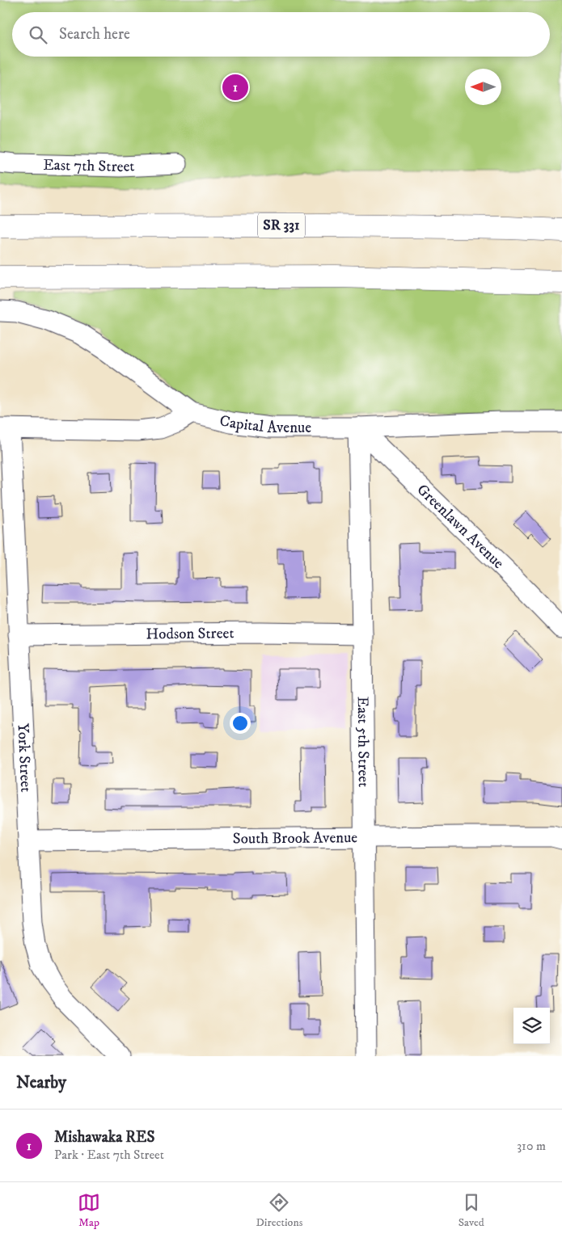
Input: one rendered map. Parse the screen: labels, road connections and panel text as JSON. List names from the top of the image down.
{
  "streets": {
    "highway": ["SR 331"],
    "street": [
      "East 7th Street",
      "Capital Avenue",
      "Greenlawn Avenue",
      "Hodson Street",
      "East 5th Street",
      "York Street",
      "South Brook Avenue"
    ]
  },
  "crossings": [
    ["Capital Avenue", "Greenlawn Avenue"],
    ["Capital Avenue", "East 5th Street"],
    ["Greenlawn Avenue", "East 5th Street"],
    ["Hodson Street", "East 5th Street"],
    ["Hodson Street", "York Street"],
    ["East 5th Street", "South Brook Avenue"],
    ["York Street", "South Brook Avenue"]
  ],
  "north": "left",
  "page": {
    "search": "Search here",
    "pins": "1",
    "heading": "Nearby",
    "list": [
      {
        "mark": "1",
        "name": "Mishawaka RES",
        "note": "Park · East 7th Street",
        "value": "310 m"
      }
    ],
    "nav": ["Map", "Directions", "Saved"]
  }
}
